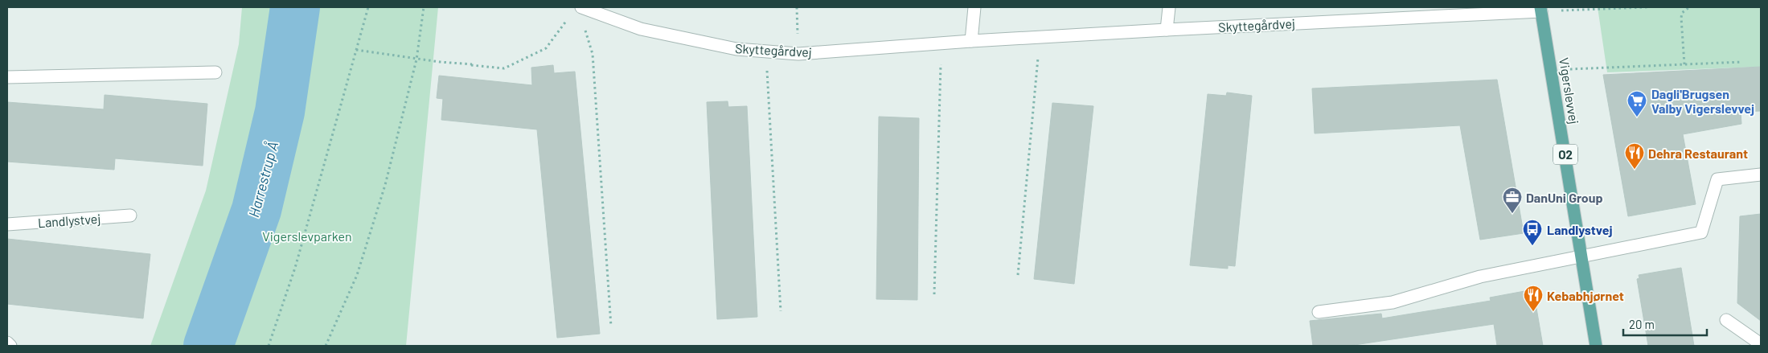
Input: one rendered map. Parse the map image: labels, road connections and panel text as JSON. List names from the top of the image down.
{
  "streets": {
    "main road": ["Vigerslevvej", "O2"],
    "street": ["Skyttegårdvej", "Landlystvej"]
  },
  "crossings": [
    ["Skyttegårdvej", "Vigerslevvej"]
  ],
  "water": ["Harrestrup Å"],
  "parks": ["Vigerslevparken"],
  "places": {
    "supermarket": ["Dagli'Brugsen Valby Vigerslevvej"],
    "restaurant": ["Dehra Restaurant", "Kebabhjørnet"],
    "office": ["DanUni Group"],
    "bus stop": ["Landlystvej"]
  },
  "scale_bar": "20 m"
}
